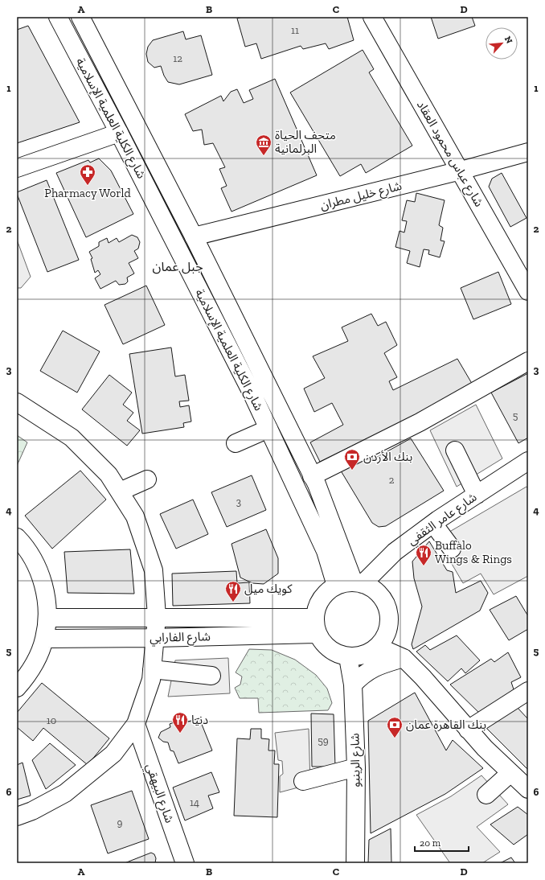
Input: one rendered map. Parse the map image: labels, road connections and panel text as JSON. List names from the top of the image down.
{
  "streets": {
    "street": [
      "شارع الكلية العلمية الإسلامية",
      "شارع عباس محمود العقاد",
      "شارع خليل مطران",
      "شارع عامر الثقفي",
      "شارع الفارابي",
      "شارع الرينبو",
      "شارع البيهقي"
    ]
  },
  "crossings": [
    ["شارع الكلية العلمية الإسلامية", "شارع خليل مطران"],
    ["شارع الكلية العلمية الإسلامية", "شارع عامر الثقفي"],
    ["شارع الكلية العلمية الإسلامية", "شارع الفارابي"],
    ["شارع الكلية العلمية الإسلامية", "شارع الرينبو"],
    ["شارع عباس محمود العقاد", "شارع خليل مطران"],
    ["شارع عامر الثقفي", "شارع الفارابي"],
    ["شارع عامر الثقفي", "شارع الرينبو"],
    ["شارع الفارابي", "شارع الرينبو"]
  ],
  "districts": ["جبل عمان"],
  "places": {
    "museum": ["متحف الحياة البرلمانية"],
    "pharmacy": ["Pharmacy World"],
    "bank": ["بنك الأردن", "بنك القاهرة عمان"],
    "restaurant": ["Buffalo Wings & Rings", "كويك ميل", "دنيا"]
  },
  "house_numbers": [
    "11",
    "12",
    "5",
    "2",
    "3",
    "10",
    "59",
    "14",
    "9"
  ],
  "scale_bar": "20 m",
  "north": "top right",
  "grid": {
    "columns": [
      "A",
      "B",
      "C",
      "D"
    ],
    "rows": [
      "1",
      "2",
      "3",
      "4",
      "5",
      "6"
    ]
  }
}
